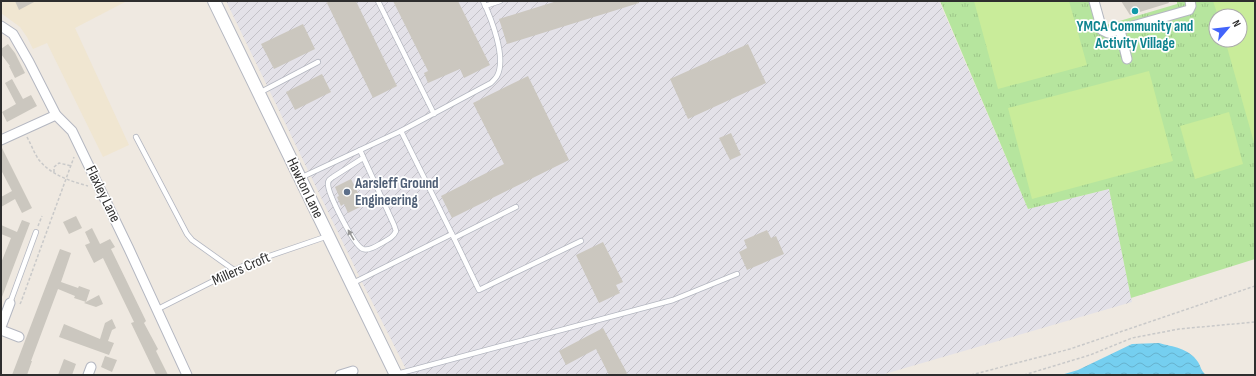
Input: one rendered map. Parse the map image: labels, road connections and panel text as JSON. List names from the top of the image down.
{
  "streets": {
    "street": ["Hawton Lane", "Flaxley Lane"],
    "lane": ["Millers Croft"]
  },
  "crossings": [
    ["Hawton Lane", "Millers Croft"],
    ["Flaxley Lane", "Millers Croft"]
  ],
  "places": ["YMCA Community and Activity Village", "Aarsleff Ground Engineering"],
  "north": "top right"
}
